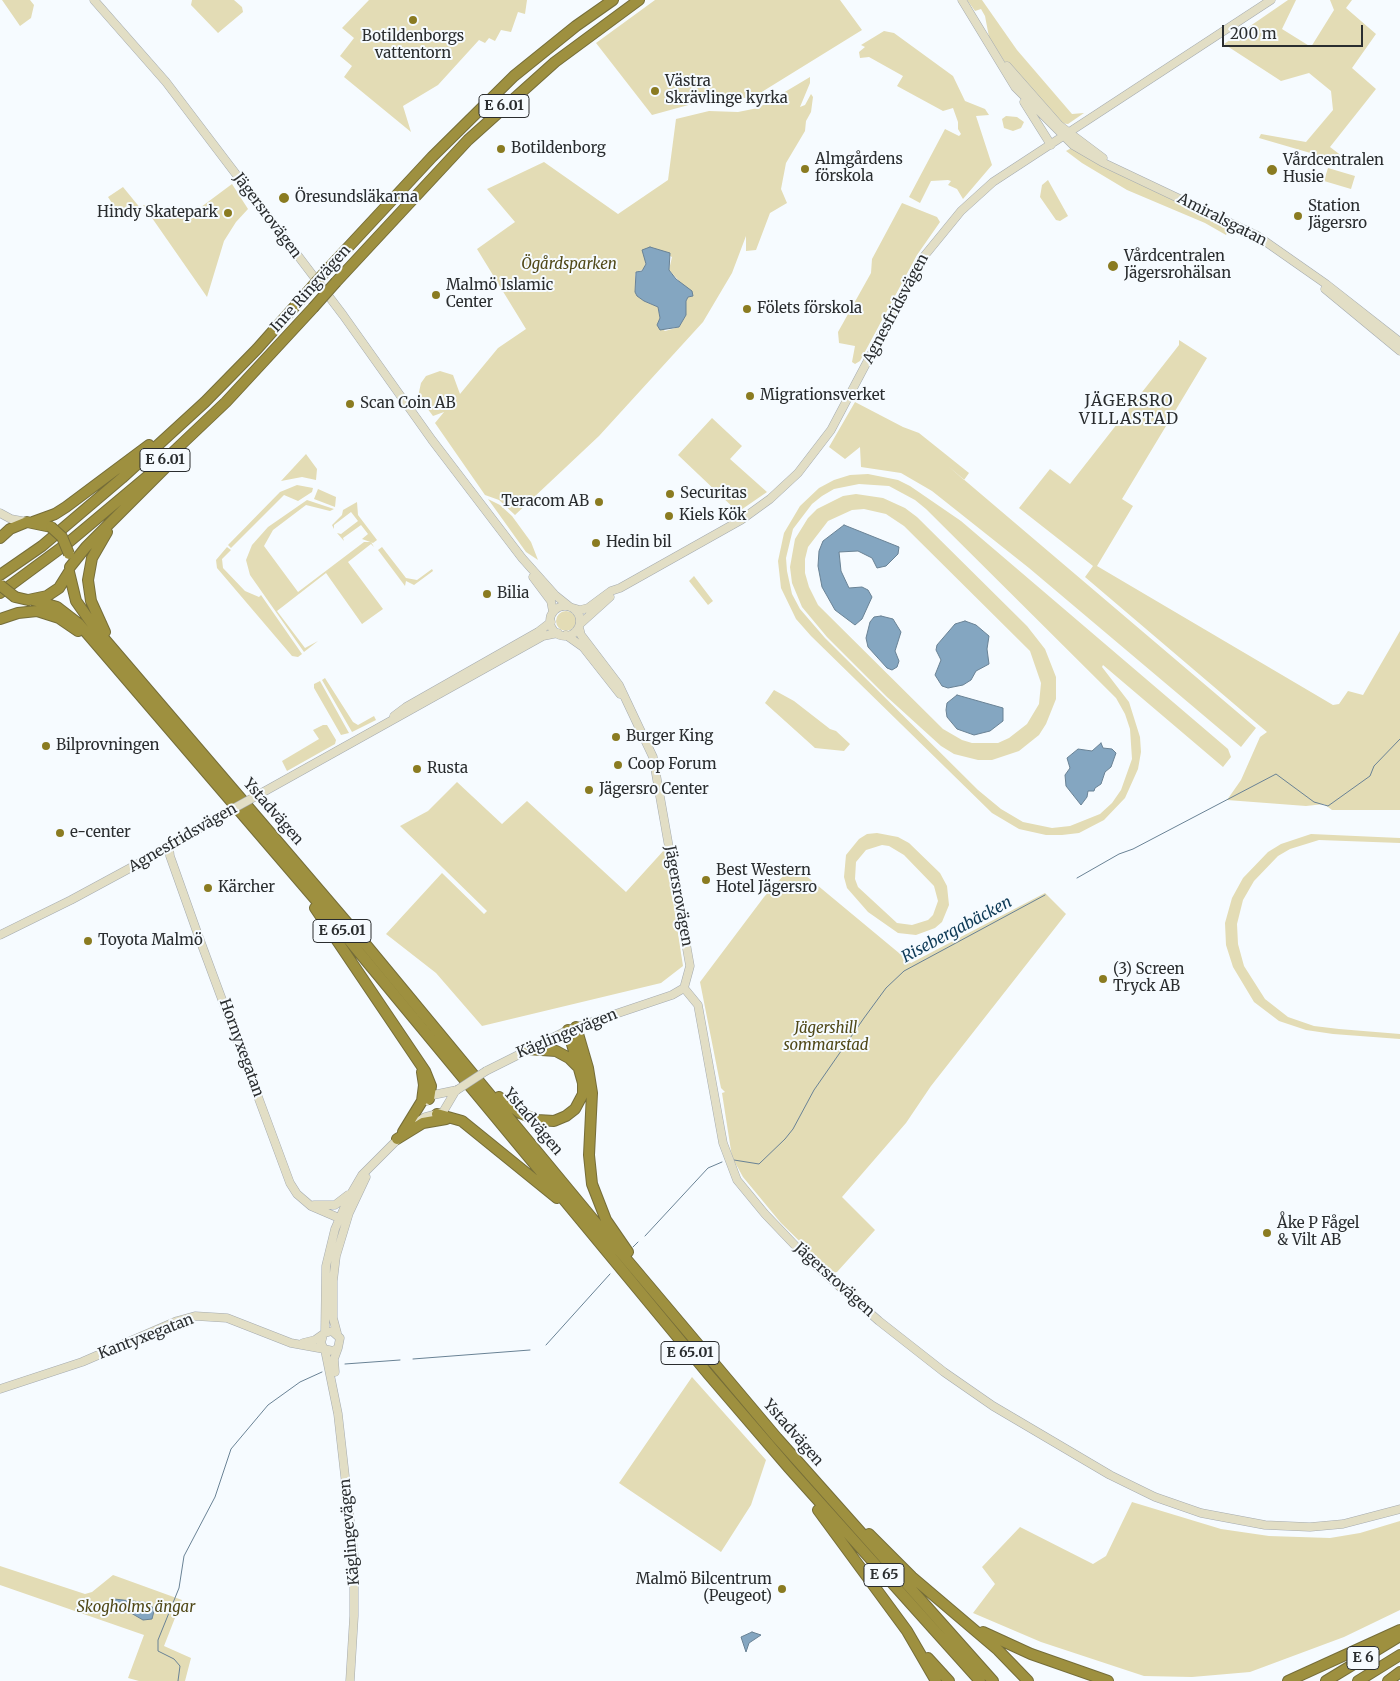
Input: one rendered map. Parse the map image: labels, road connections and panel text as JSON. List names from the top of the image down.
{
  "streets": {
    "highway": [
      "E 6.01",
      "Inre Ringvägen",
      "Ystadvägen",
      "E 65.01",
      "E 65",
      "E 6"
    ],
    "main road": [
      "Jägersrovägen",
      "Amiralsgatan",
      "Agnesfridsvägen",
      "Käglingevägen",
      "Hornyxegatan",
      "Kantyxegatan"
    ]
  },
  "crossings": [
    ["Jägersrovägen", "Agnesfridsvägen"],
    ["Jägersrovägen", "Käglingevägen"],
    ["Amiralsgatan", "Agnesfridsvägen"],
    ["Agnesfridsvägen", "Hornyxegatan"],
    ["Käglingevägen", "Hornyxegatan"],
    ["Käglingevägen", "Kantyxegatan"]
  ],
  "districts": ["JÄGERSRO VILLASTAD"],
  "water": ["Risebergabäcken"],
  "parks": ["Ögårdsparken", "Jägershill sommarstad", "Skogholms ängar"],
  "places": [
    "Botildenborgs vattentorn",
    "Västra Skrävlinge kyrka",
    "Botildenborg",
    "Almgårdens förskola",
    "Vårdcentralen Husie",
    "Öresundsläkarna",
    "Hindy Skatepark",
    "Station Jägersro",
    "Vårdcentralen Jägersrohälsan",
    "Malmö Islamic Center",
    "Fölets förskola",
    "Migrationsverket",
    "Scan Coin AB",
    "Securitas",
    "Teracom AB",
    "Kiels Kök",
    "Hedin bil",
    "Bilia",
    "Burger King",
    "Bilprovningen",
    "Coop Forum",
    "Rusta",
    "Jägersro Center",
    "e-center",
    "Best Western Hotel Jägersro",
    "Kärcher",
    "Toyota Malmö",
    "(3) Screen Tryck AB",
    "Åke P Fågel & Vilt AB",
    "Malmö Bilcentrum (Peugeot)"
  ],
  "scale_bar": "200 m"
}
